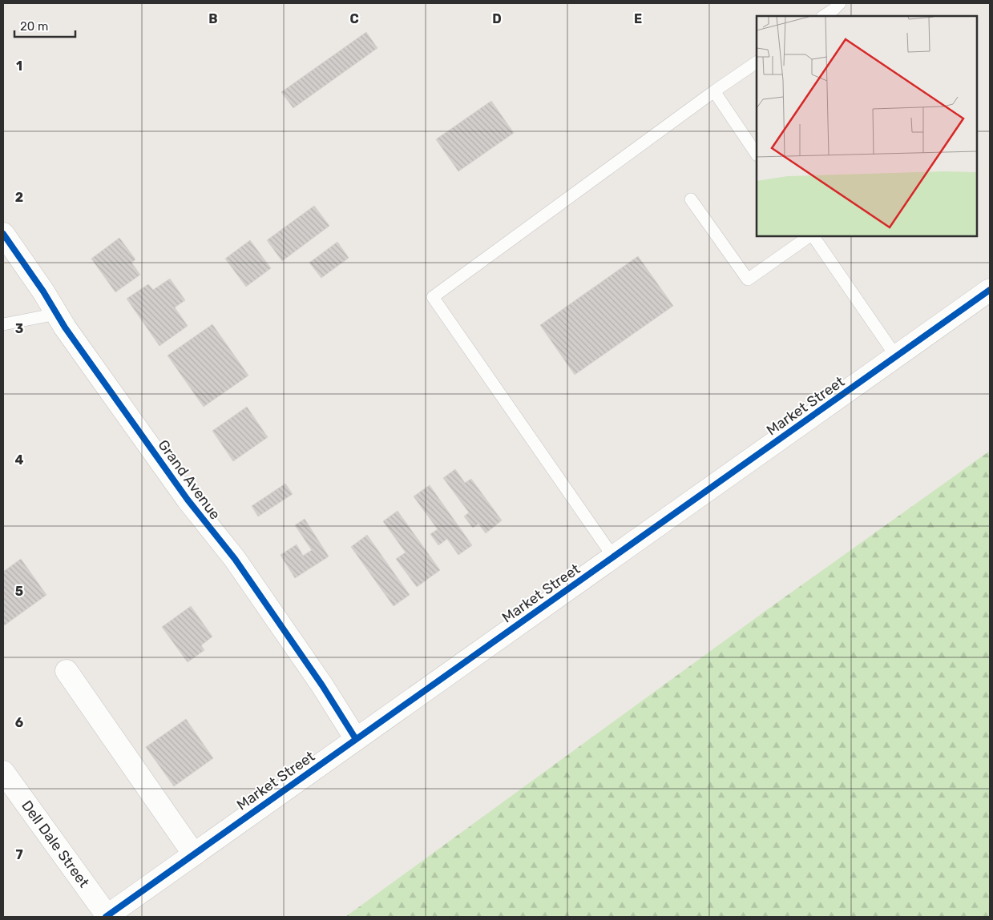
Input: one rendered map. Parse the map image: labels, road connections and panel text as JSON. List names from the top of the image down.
{
  "streets": {
    "street": ["Market Street", "Grand Avenue", "Dell Dale Street"]
  },
  "crossings": [
    ["Market Street", "Grand Avenue"],
    ["Market Street", "Dell Dale Street"]
  ],
  "scale_bar": "20 m",
  "grid": {
    "columns": [
      "B",
      "C",
      "D",
      "E"
    ],
    "rows": [
      "1",
      "2",
      "3",
      "4",
      "5",
      "6",
      "7"
    ]
  }
}
